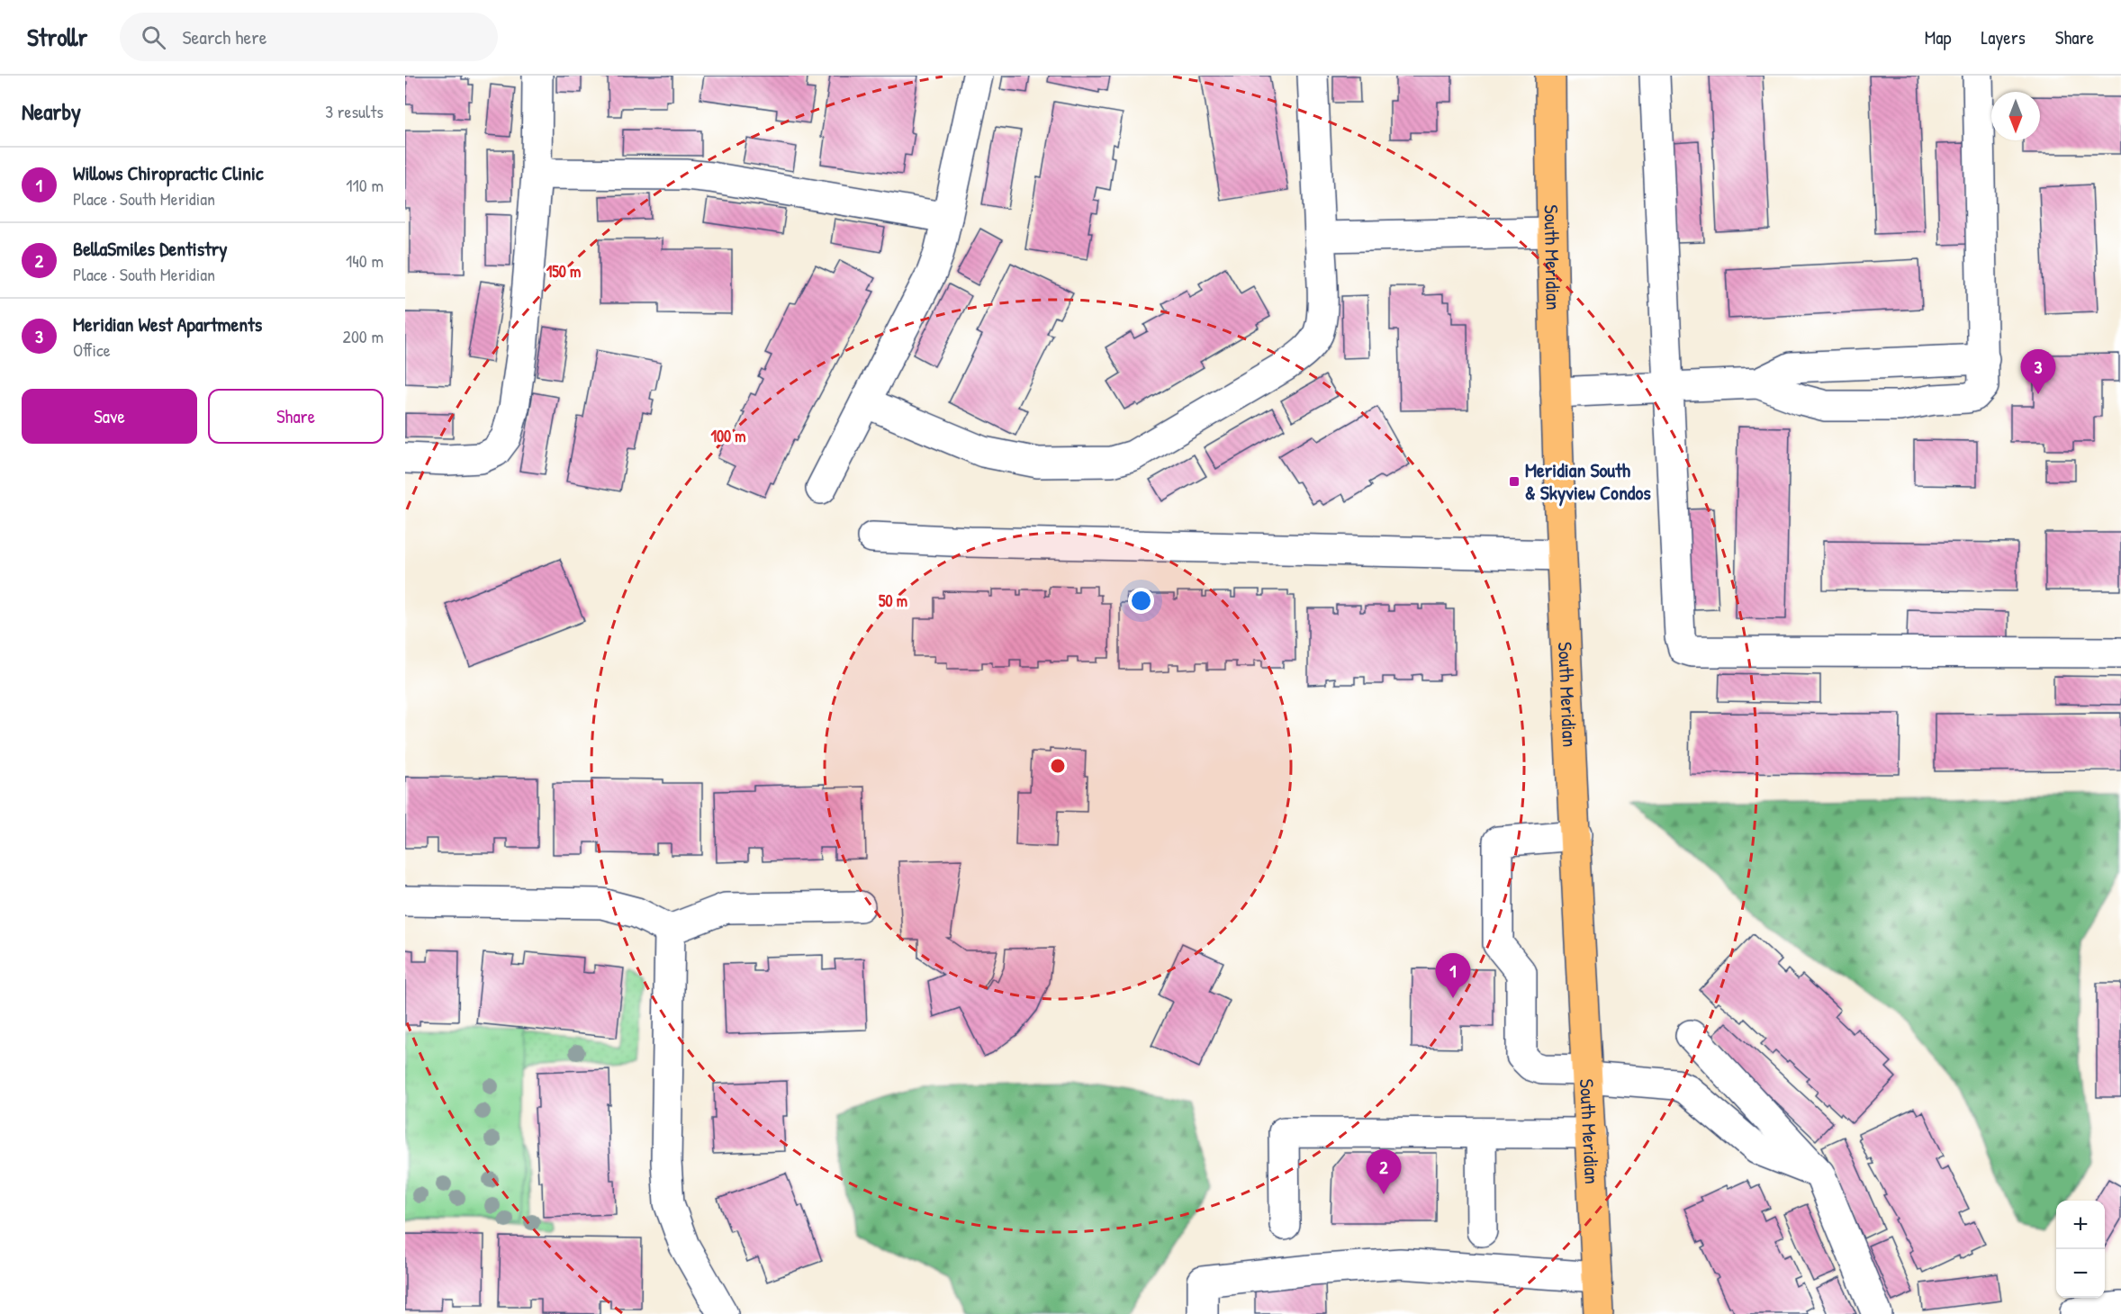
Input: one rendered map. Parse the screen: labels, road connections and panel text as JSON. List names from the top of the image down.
{
  "streets": {
    "main road": ["South Meridian"]
  },
  "places": {
    "transit": ["Meridian South & Skyview Condos"]
  },
  "north": "bottom",
  "page": {
    "header": "Strollr",
    "search": "Search here",
    "nav": ["Map", "Layers", "Share"],
    "heading": ["Nearby", "3 results"],
    "list": [
      {
        "mark": "1",
        "name": "Willows Chiropractic Clinic",
        "note": "Place · South Meridian",
        "value": "110 m"
      },
      {
        "mark": "2",
        "name": "BellaSmiles Dentistry",
        "note": "Place · South Meridian",
        "value": "140 m"
      },
      {
        "mark": "3",
        "name": "Meridian West Apartments",
        "note": "Office",
        "value": "200 m"
      }
    ],
    "pins": ["3", "1", "2"],
    "buttons": ["Save", "Share"],
    "map_buttons": ["+", "−"]
  },
  "rings": ["150 m", "100 m", "50 m"]
}
